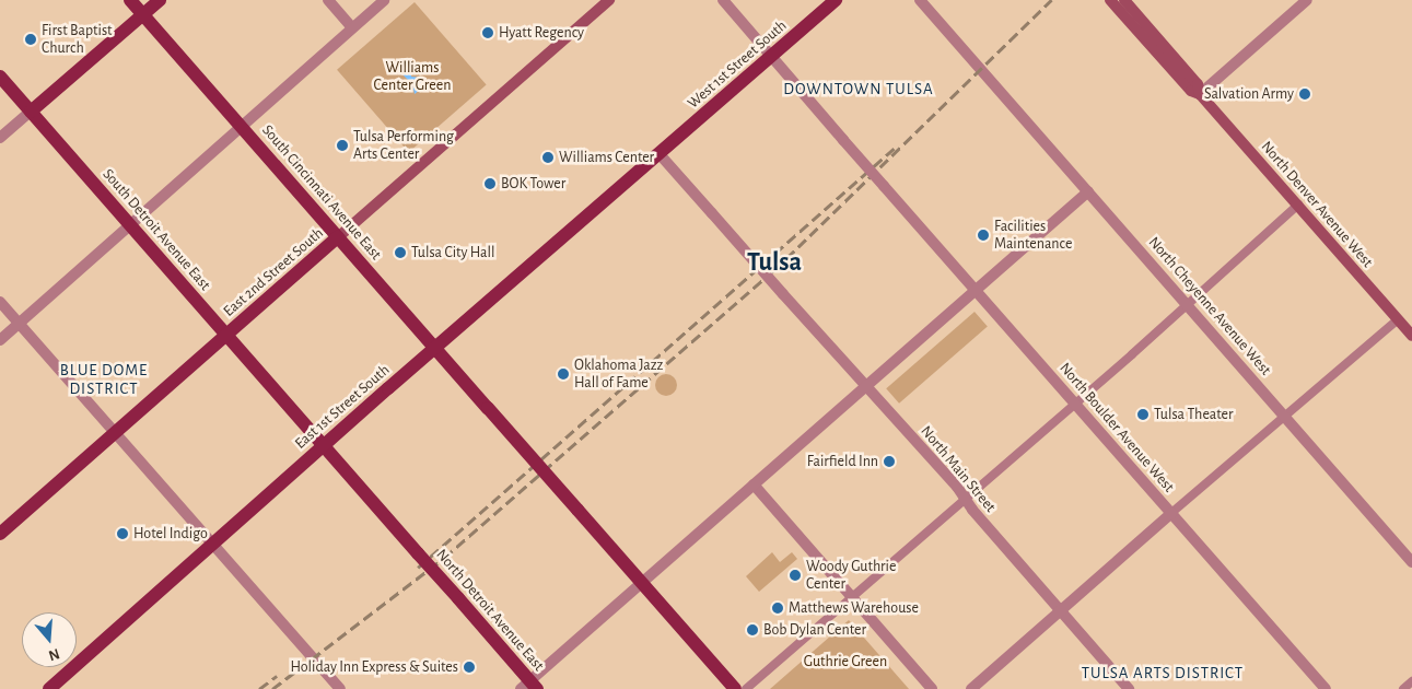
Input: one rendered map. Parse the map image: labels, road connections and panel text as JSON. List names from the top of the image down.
{
  "streets": {
    "main road": [
      "West 1st Street South",
      "South Cincinnati Avenue East",
      "North Denver Avenue West",
      "South Detroit Avenue East",
      "East 2nd Street South",
      "East 1st Street South",
      "North Detroit Avenue East"
    ],
    "street": ["North Cheyenne Avenue West", "North Boulder Avenue West", "North Main Street"]
  },
  "crossings": [
    ["West 1st Street South", "East 1st Street South"],
    ["West 1st Street South", "North Boulder Avenue West"],
    ["West 1st Street South", "North Main Street"],
    ["South Cincinnati Avenue East", "East 2nd Street South"],
    ["South Cincinnati Avenue East", "East 1st Street South"],
    ["South Detroit Avenue East", "East 2nd Street South"],
    ["South Detroit Avenue East", "East 1st Street South"],
    ["South Detroit Avenue East", "North Detroit Avenue East"],
    ["East 1st Street South", "North Main Street"]
  ],
  "districts": [
    "DOWNTOWN TULSA",
    "Tulsa",
    "BLUE DOME DISTRICT",
    "TULSA ARTS DISTRICT"
  ],
  "parks": ["Williams Center Green", "Guthrie Green"],
  "places": [
    "Hyatt Regency",
    "First Baptist Church",
    "Salvation Army",
    "Tulsa Performing Arts Center",
    "Williams Center",
    "BOK Tower",
    "Facilities Maintenance",
    "Tulsa City Hall",
    "Oklahoma Jazz Hall of Fame",
    "Tulsa Theater",
    "Fairfield Inn",
    "Hotel Indigo",
    "Woody Guthrie Center",
    "Matthews Warehouse",
    "Bob Dylan Center",
    "Holiday Inn Express & Suites"
  ],
  "north": "bottom"
}
